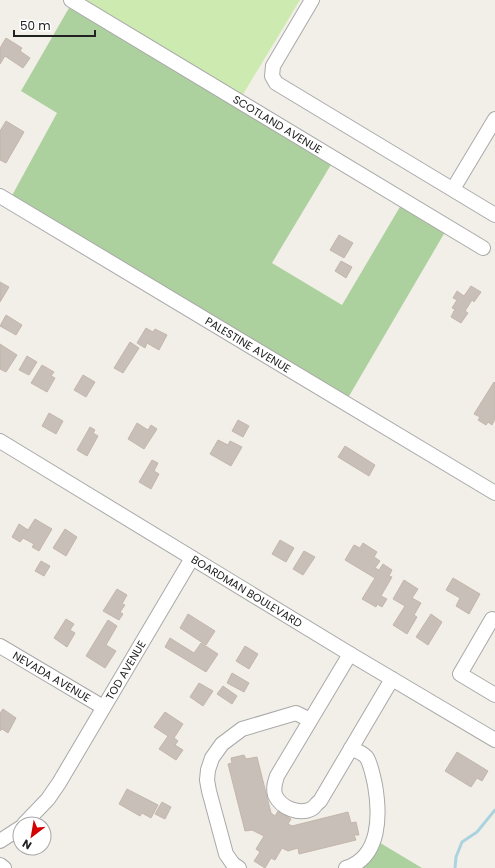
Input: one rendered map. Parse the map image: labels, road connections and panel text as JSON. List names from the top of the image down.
{
  "streets": {
    "street": [
      "SCOTLAND AVENUE",
      "PALESTINE AVENUE",
      "BOARDMAN BOULEVARD",
      "TOD AVENUE",
      "NEVADA AVENUE"
    ]
  },
  "crossings": [
    ["BOARDMAN BOULEVARD", "TOD AVENUE"],
    ["TOD AVENUE", "NEVADA AVENUE"]
  ],
  "scale_bar": "50 m",
  "north": "bottom left"
}
